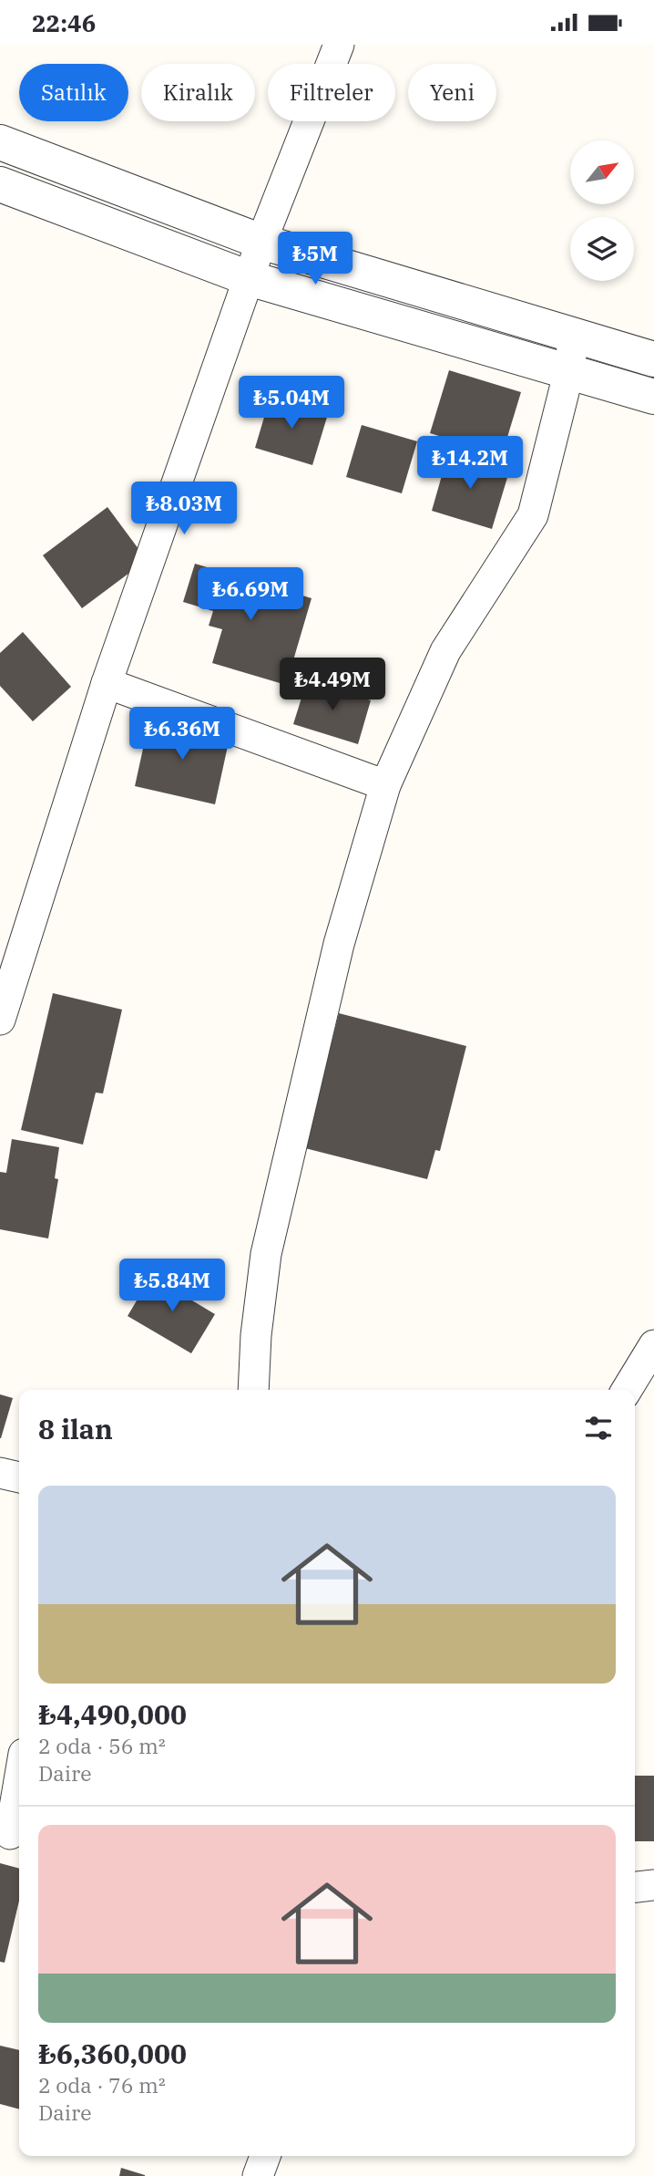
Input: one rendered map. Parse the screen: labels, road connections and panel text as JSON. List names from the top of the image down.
{
  "north": "top right",
  "page": {
    "status": "22:46",
    "chip": [
      "Satılık",
      "Kiralık",
      "Filtreler",
      "Yeni"
    ],
    "price": [
      "₺5M",
      "₺5.04M",
      "₺14.2M",
      "₺8.03M",
      "₺6.69M",
      "₺4.49M",
      "₺6.36M",
      "₺5.84M"
    ],
    "heading": "8 ilan",
    "list": [
      {
        "name": "₺4,490,000",
        "note": "2 oda · 56 m² · Daire"
      },
      {
        "name": "₺6,360,000",
        "note": "2 oda · 76 m² · Daire"
      }
    ]
  }
}
